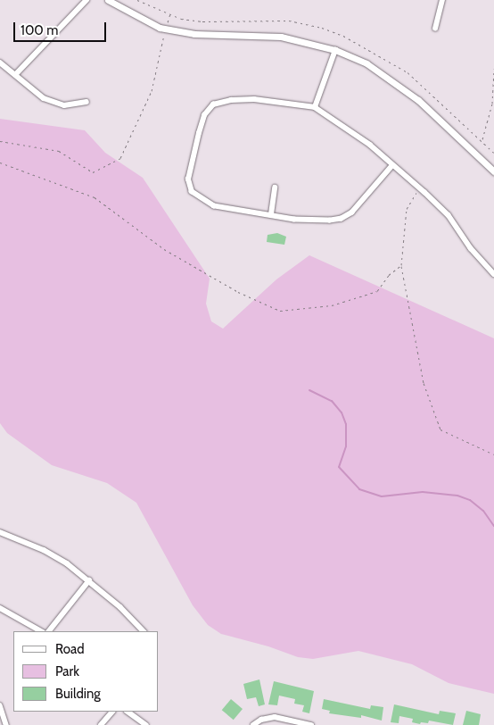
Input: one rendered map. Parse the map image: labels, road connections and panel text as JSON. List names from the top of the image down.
{
  "legend": ["Road", "Park", "Building"],
  "scale_bar": "100 m"
}
